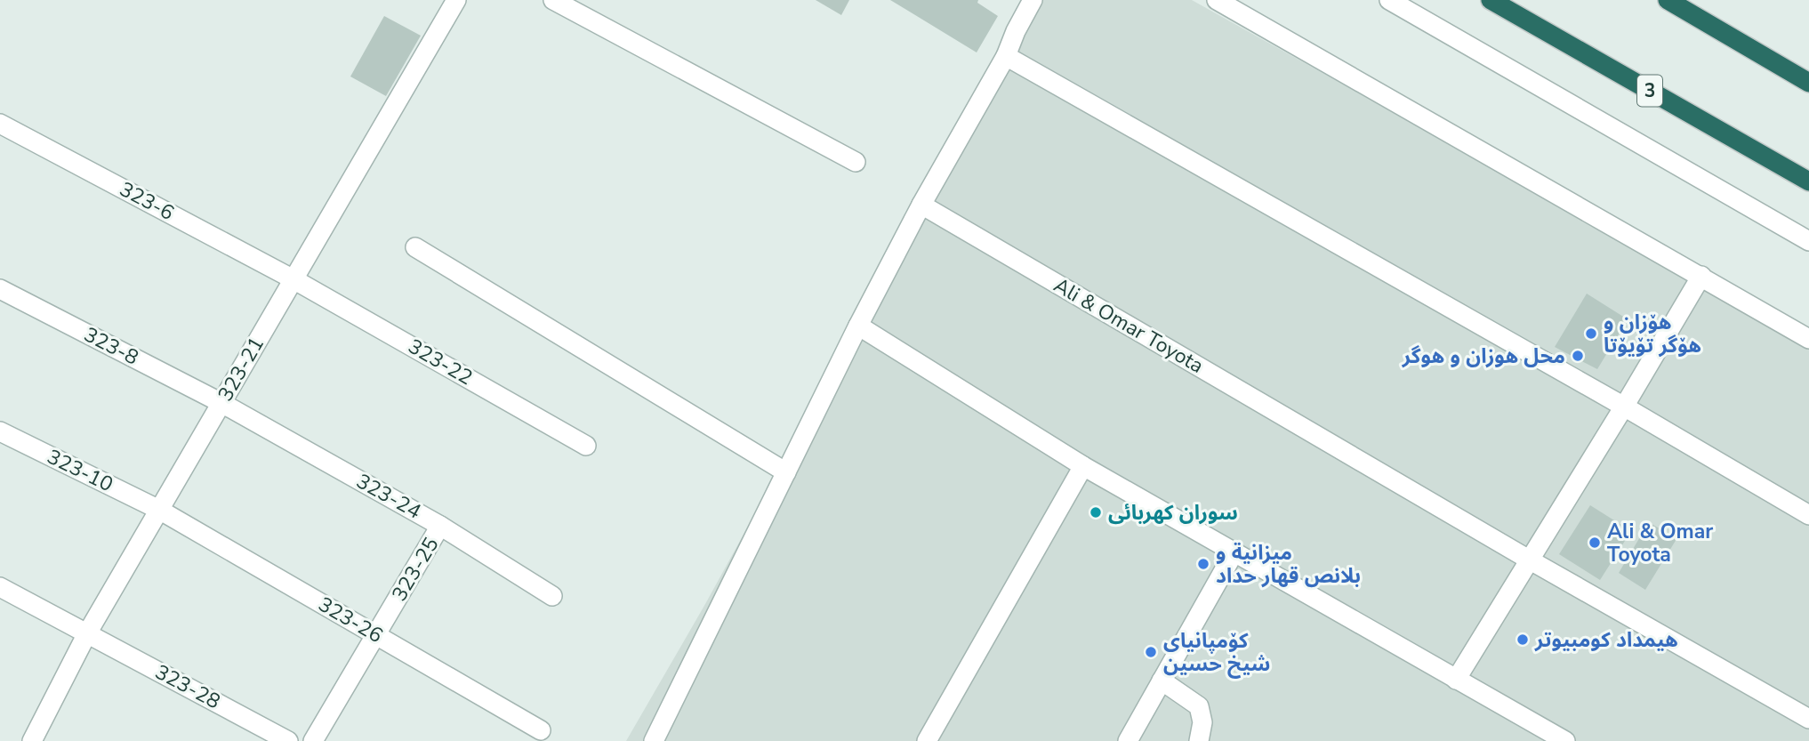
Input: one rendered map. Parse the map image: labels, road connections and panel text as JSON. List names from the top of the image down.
{
  "streets": {
    "highway": ["3"],
    "street": [
      "323-6",
      "Ali & Omar Toyota",
      "323-8",
      "323-22",
      "323-21",
      "323-10",
      "323-24",
      "323-25",
      "323-26",
      "323-28"
    ]
  },
  "crossings": [
    ["323-6", "323-22"],
    ["323-6", "323-21"],
    ["323-8", "323-21"],
    ["323-8", "323-24"],
    ["323-22", "323-21"],
    ["323-21", "323-10"],
    ["323-21", "323-24"],
    ["323-21", "323-26"],
    ["323-21", "323-28"],
    ["323-10", "323-26"],
    ["323-24", "323-25"],
    ["323-25", "323-26"]
  ],
  "places": [
    "هۆزان و هۆگر تۆیۆتا",
    "محل هوزان و هوگر",
    "سوران کهربائی",
    "Ali & Omar Toyota",
    "ميزانية و بلانص قهار حداد",
    "هيمداد كومبيوتر",
    "کۆمپانیای شیخ حسین"
  ]
}
